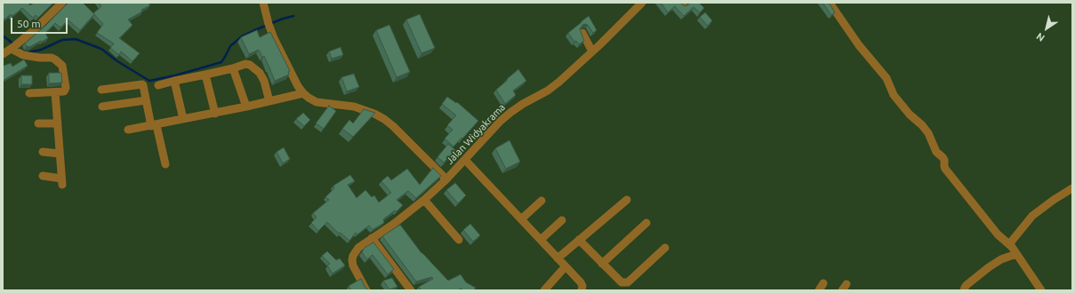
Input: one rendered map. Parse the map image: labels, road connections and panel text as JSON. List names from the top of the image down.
{
  "streets": {
    "street": ["Jalan Widyakrama"]
  },
  "scale_bar": "50 m",
  "north": "bottom left"
}
